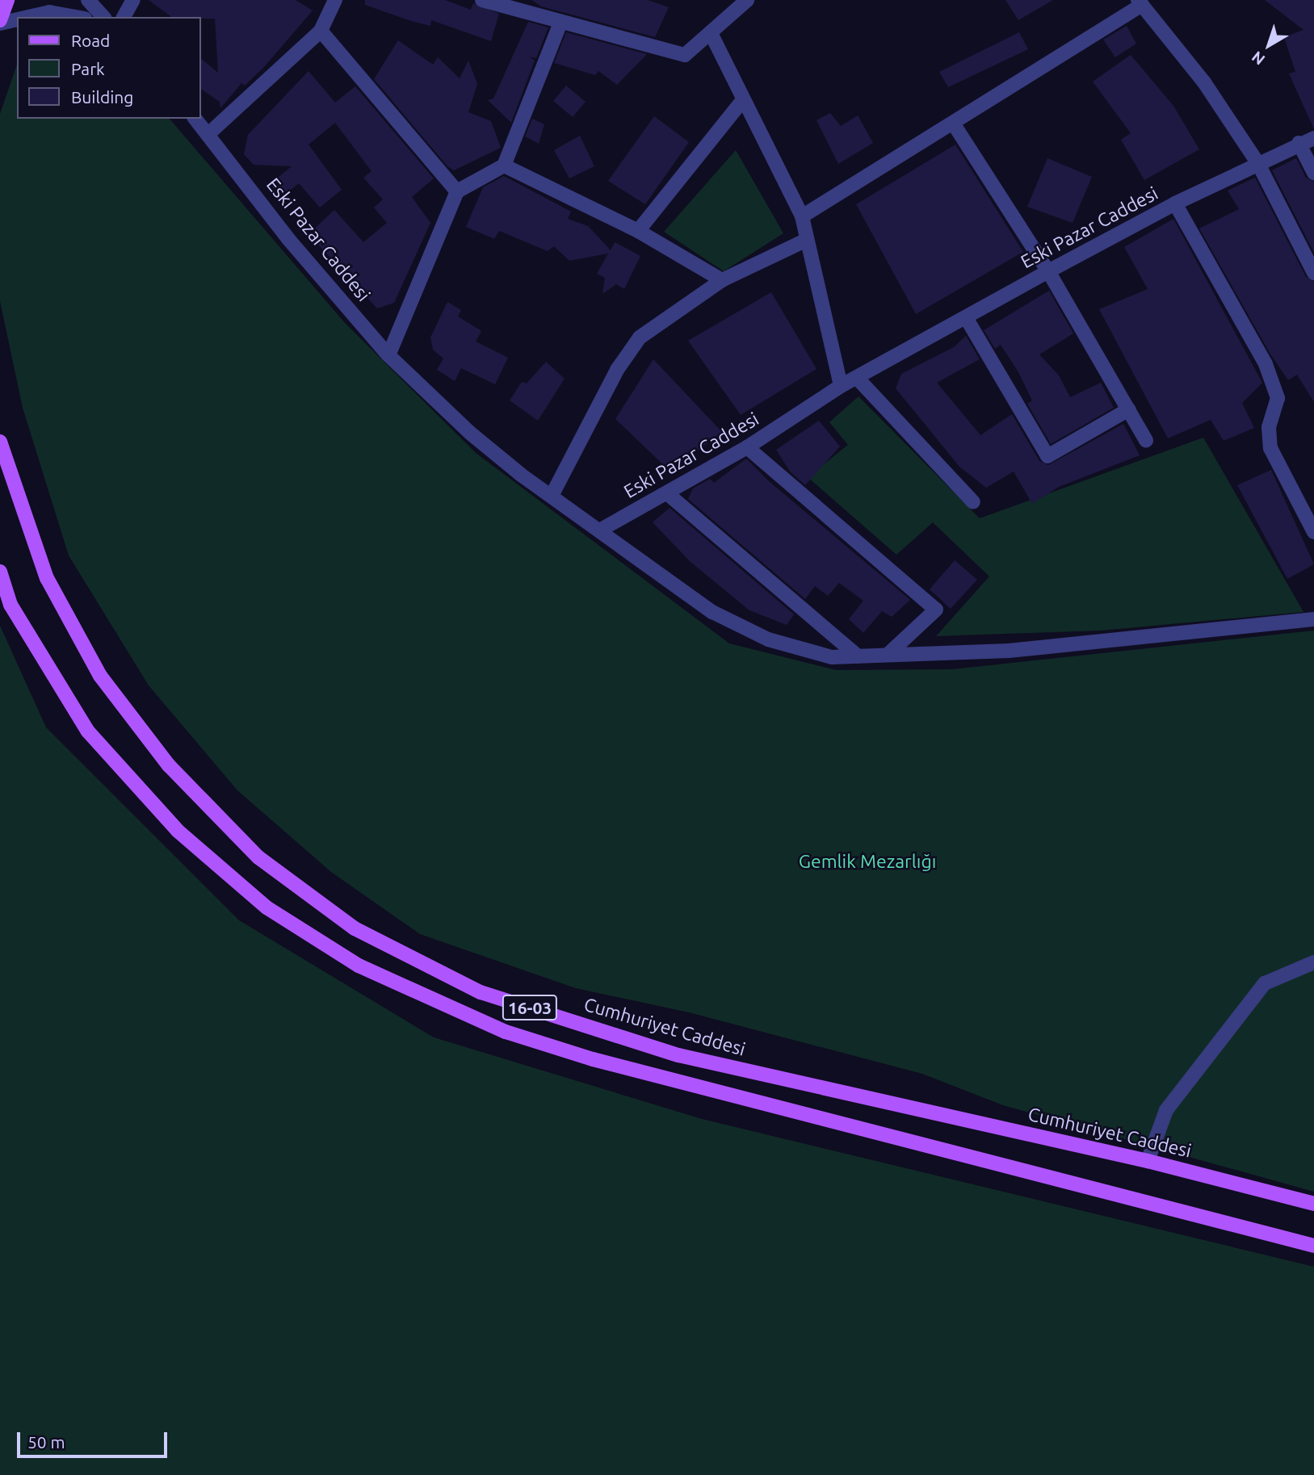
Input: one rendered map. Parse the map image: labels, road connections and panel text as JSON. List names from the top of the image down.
{
  "streets": {
    "main road": ["16-03", "Cumhuriyet Caddesi"],
    "street": ["Eski Pazar Caddesi"]
  },
  "parks": ["Gemlik Mezarlığı"],
  "legend": ["Road", "Park", "Building"],
  "scale_bar": "50 m",
  "north": "bottom left"
}
